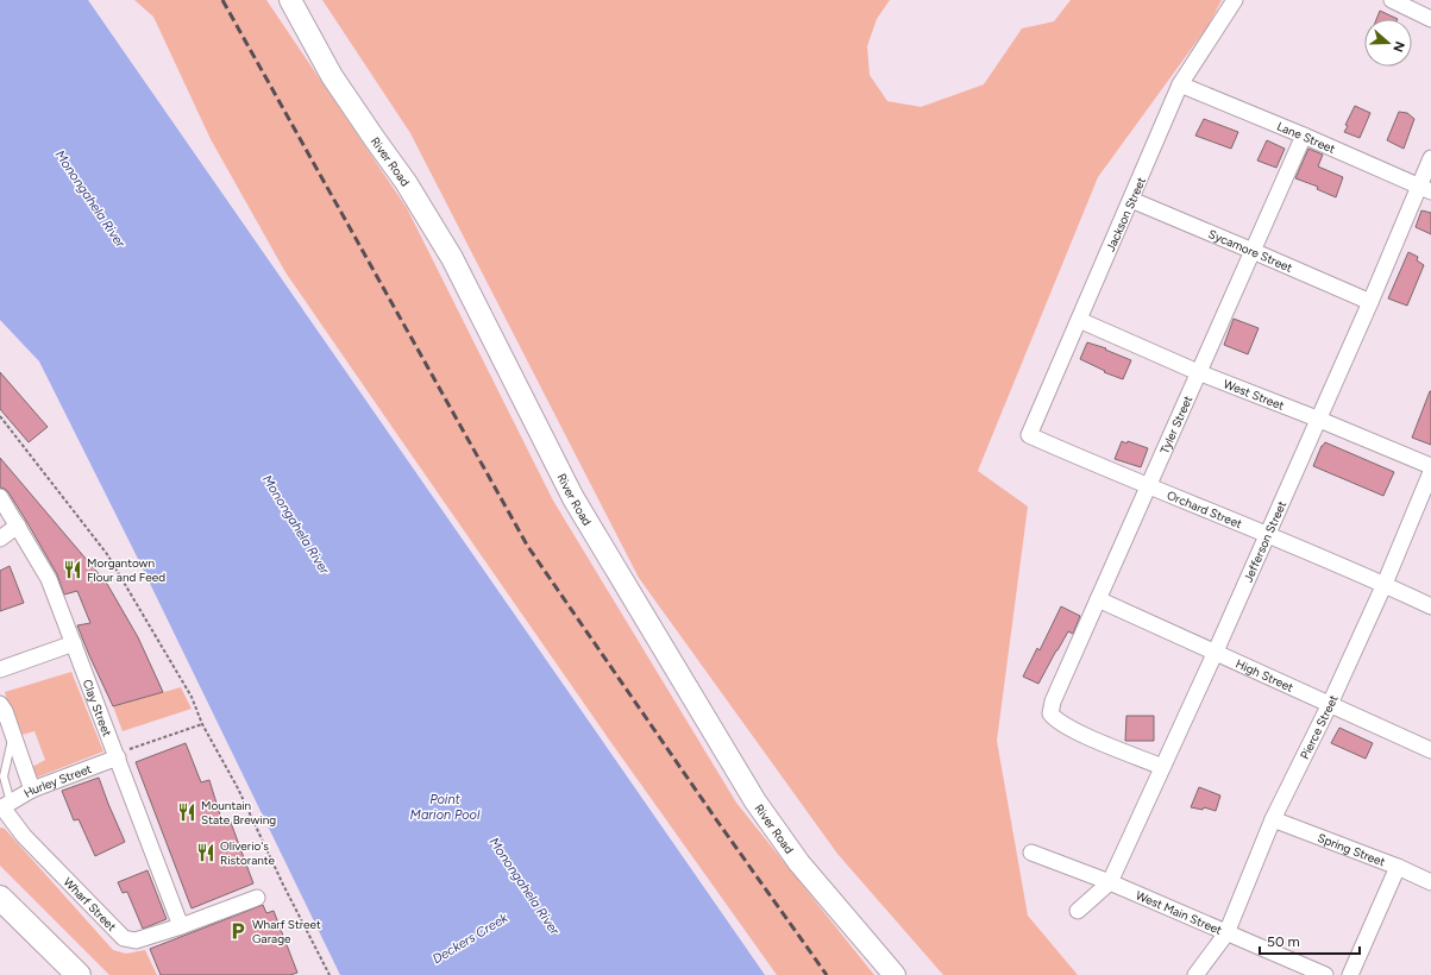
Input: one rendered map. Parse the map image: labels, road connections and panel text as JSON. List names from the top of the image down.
{
  "streets": {
    "street": [
      "Lane Street",
      "River Road",
      "Jackson Street",
      "Sycamore Street",
      "West Street",
      "Tyler Street",
      "Orchard Street",
      "Jefferson Street",
      "High Street",
      "Clay Street",
      "Pierce Street",
      "Hurley Street",
      "Spring Street",
      "Wharf Street",
      "West Main Street"
    ]
  },
  "crossings": [
    ["Lane Street", "Jackson Street"],
    ["Lane Street", "Tyler Street"],
    ["Lane Street", "Jefferson Street"],
    ["Jackson Street", "Sycamore Street"],
    ["Jackson Street", "West Street"],
    ["Jackson Street", "Orchard Street"],
    ["Sycamore Street", "Tyler Street"],
    ["Sycamore Street", "Jefferson Street"],
    ["West Street", "Tyler Street"],
    ["West Street", "Jefferson Street"],
    ["Tyler Street", "Orchard Street"],
    ["Tyler Street", "Jefferson Street"],
    ["Tyler Street", "High Street"],
    ["Orchard Street", "Jefferson Street"],
    ["Orchard Street", "Pierce Street"],
    ["Jefferson Street", "High Street"],
    ["Jefferson Street", "West Main Street"],
    ["High Street", "Pierce Street"],
    ["Clay Street", "Hurley Street"],
    ["Clay Street", "Wharf Street"],
    ["Pierce Street", "Spring Street"],
    ["Pierce Street", "West Main Street"],
    ["Hurley Street", "Wharf Street"]
  ],
  "water": ["Monongahela River", "Point Marion Pool", "Deckers Creek"],
  "places": {
    "restaurant": ["Morgantown Flour and Feed", "Mountain State Brewing", "Oliverio's Ristorante"],
    "parking": ["Wharf Street Garage"]
  },
  "scale_bar": "50 m",
  "north": "right"
}
